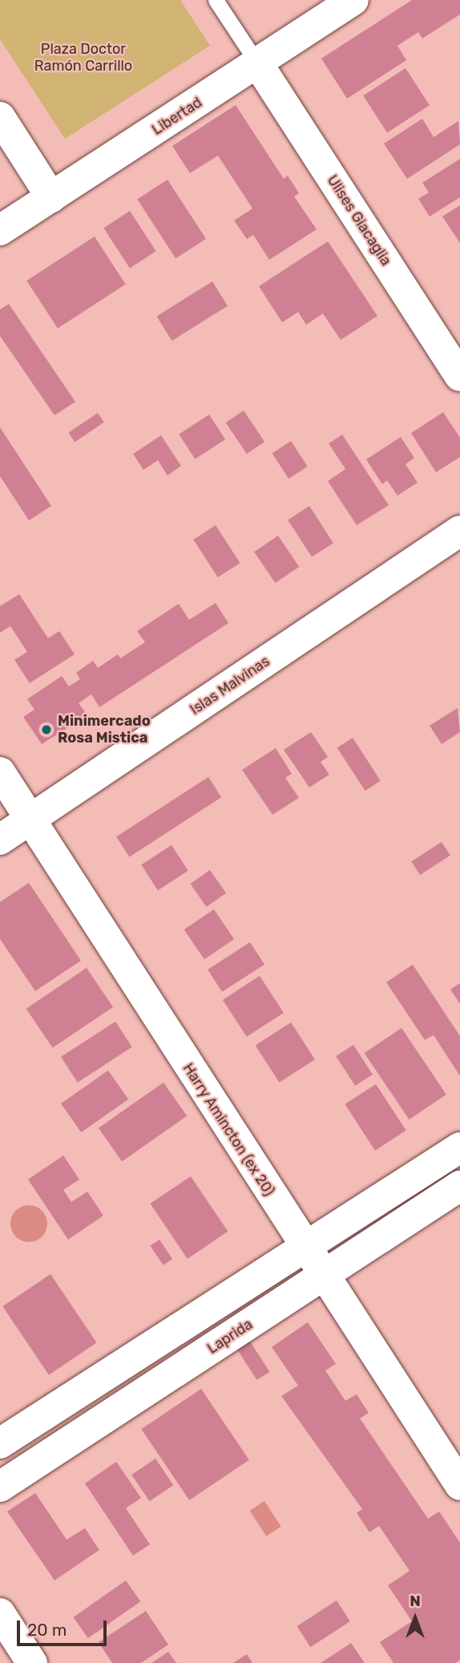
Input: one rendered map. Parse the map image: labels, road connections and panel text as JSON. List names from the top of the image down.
{
  "streets": {
    "street": [
      "Libertad",
      "Ulises Giacaglia",
      "Islas Malvinas",
      "Harry Amincton (ex 20)",
      "Laprida"
    ]
  },
  "crossings": [
    ["Libertad", "Ulises Giacaglia"],
    ["Islas Malvinas", "Harry Amincton (ex 20)"],
    ["Harry Amincton (ex 20)", "Laprida"]
  ],
  "parks": ["Plaza Doctor Ramón Carrillo"],
  "places": ["Minimercado Rosa Mistica"],
  "scale_bar": "20 m",
  "north": "top"
}
